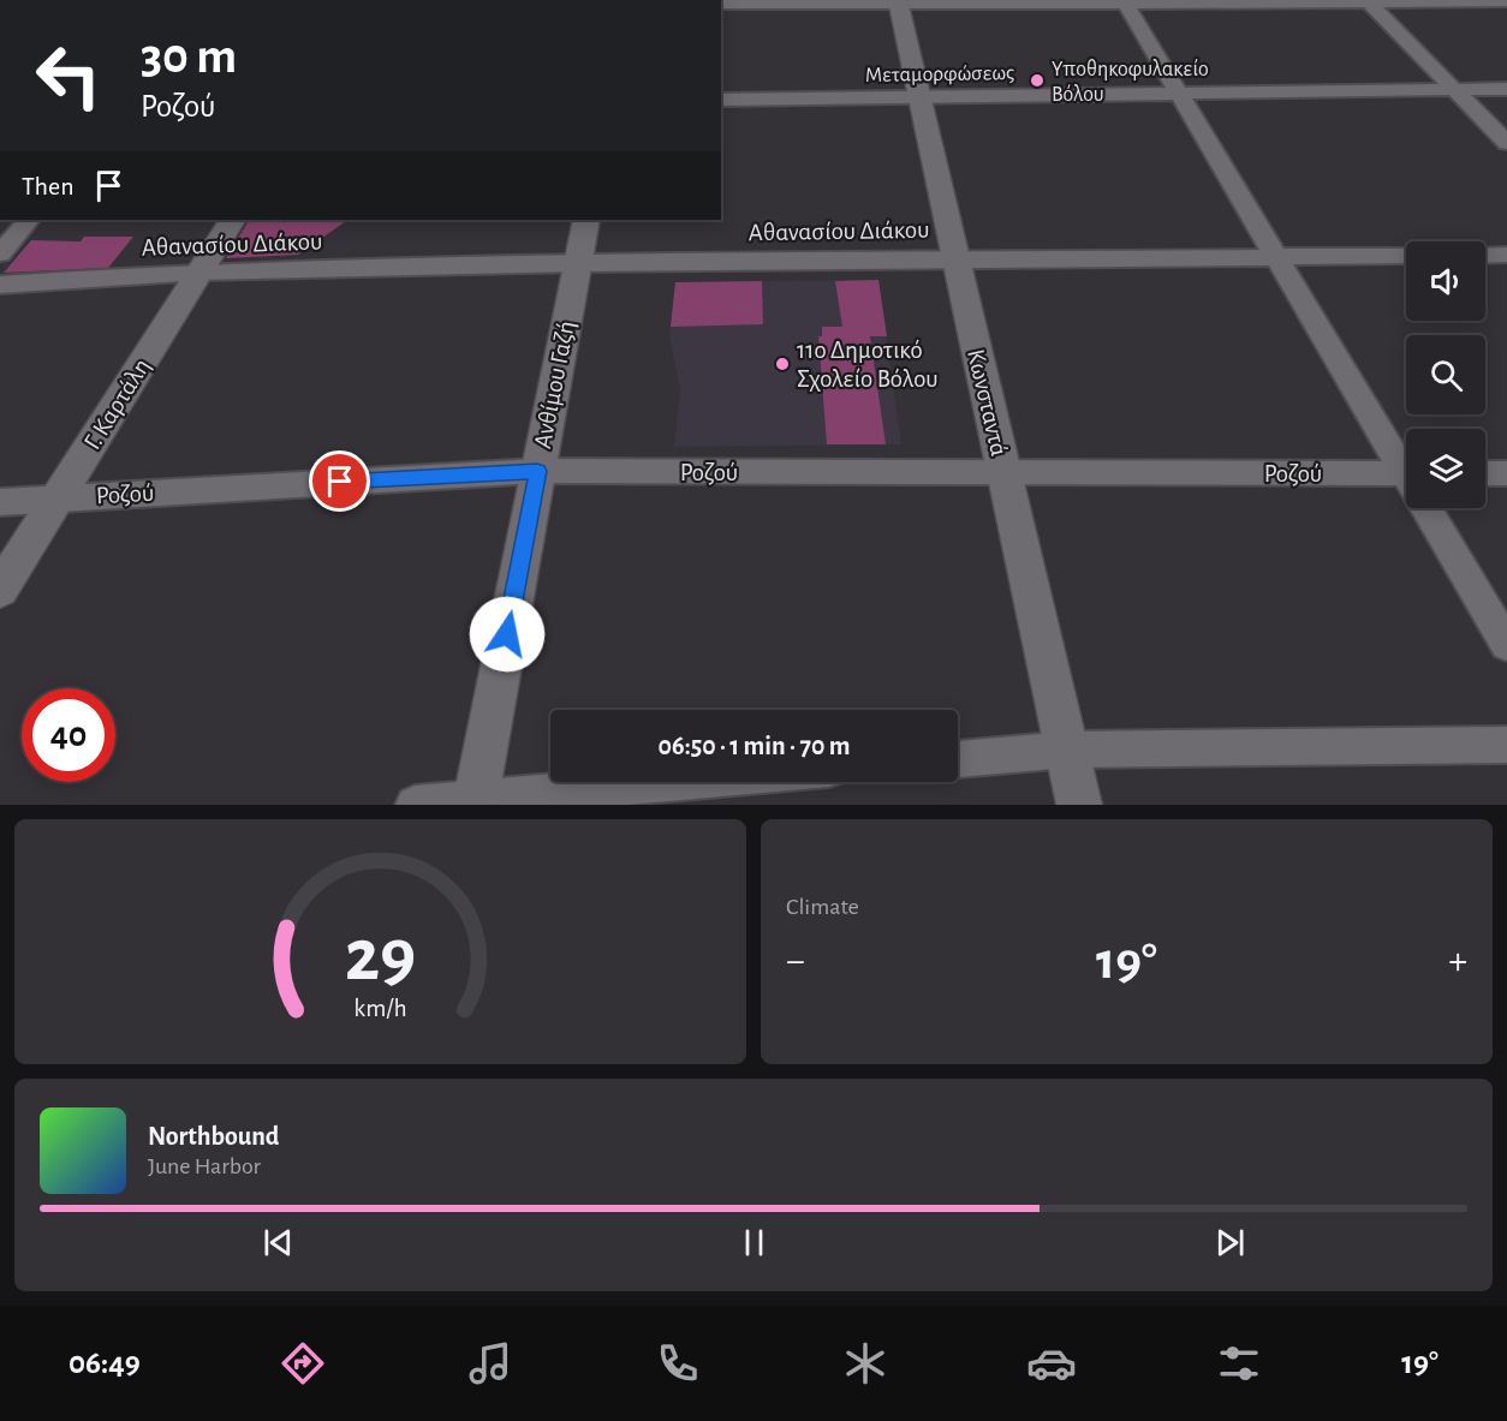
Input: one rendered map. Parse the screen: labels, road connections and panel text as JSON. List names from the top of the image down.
{
  "streets": {
    "street": [
      "Μεταμορφώσεως",
      "Αθανασίου Διάκου",
      "Ανθίμου Γαζή",
      "Κωνσταντά",
      "Γ. Καρτάλη",
      "Ροζού"
    ]
  },
  "crossings": [
    ["Μεταμορφώσεως", "Κωνσταντά"],
    ["Αθανασίου Διάκου", "Ανθίμου Γαζή"],
    ["Αθανασίου Διάκου", "Κωνσταντά"],
    ["Αθανασίου Διάκου", "Γ. Καρτάλη"],
    ["Ανθίμου Γαζή", "Ροζού"],
    ["Κωνσταντά", "Ροζού"],
    ["Γ. Καρτάλη", "Ροζού"]
  ],
  "places": ["Υποθηκοφυλακείο Βόλου", "11ο Δημοτικό Σχολείο Βόλου"],
  "page": {
    "turn": ["30 m", "Ροζού"],
    "then": "Then",
    "limit": "40",
    "trip": "06:50 · 1 min · 70 m",
    "tile": "Climate",
    "heat": ["−", "19°", "+"],
    "song": ["Northbound", "June Harbor"],
    "tabs": ["06:49", "19°"],
    "gauge": ["29", "km/h"]
  }
}
